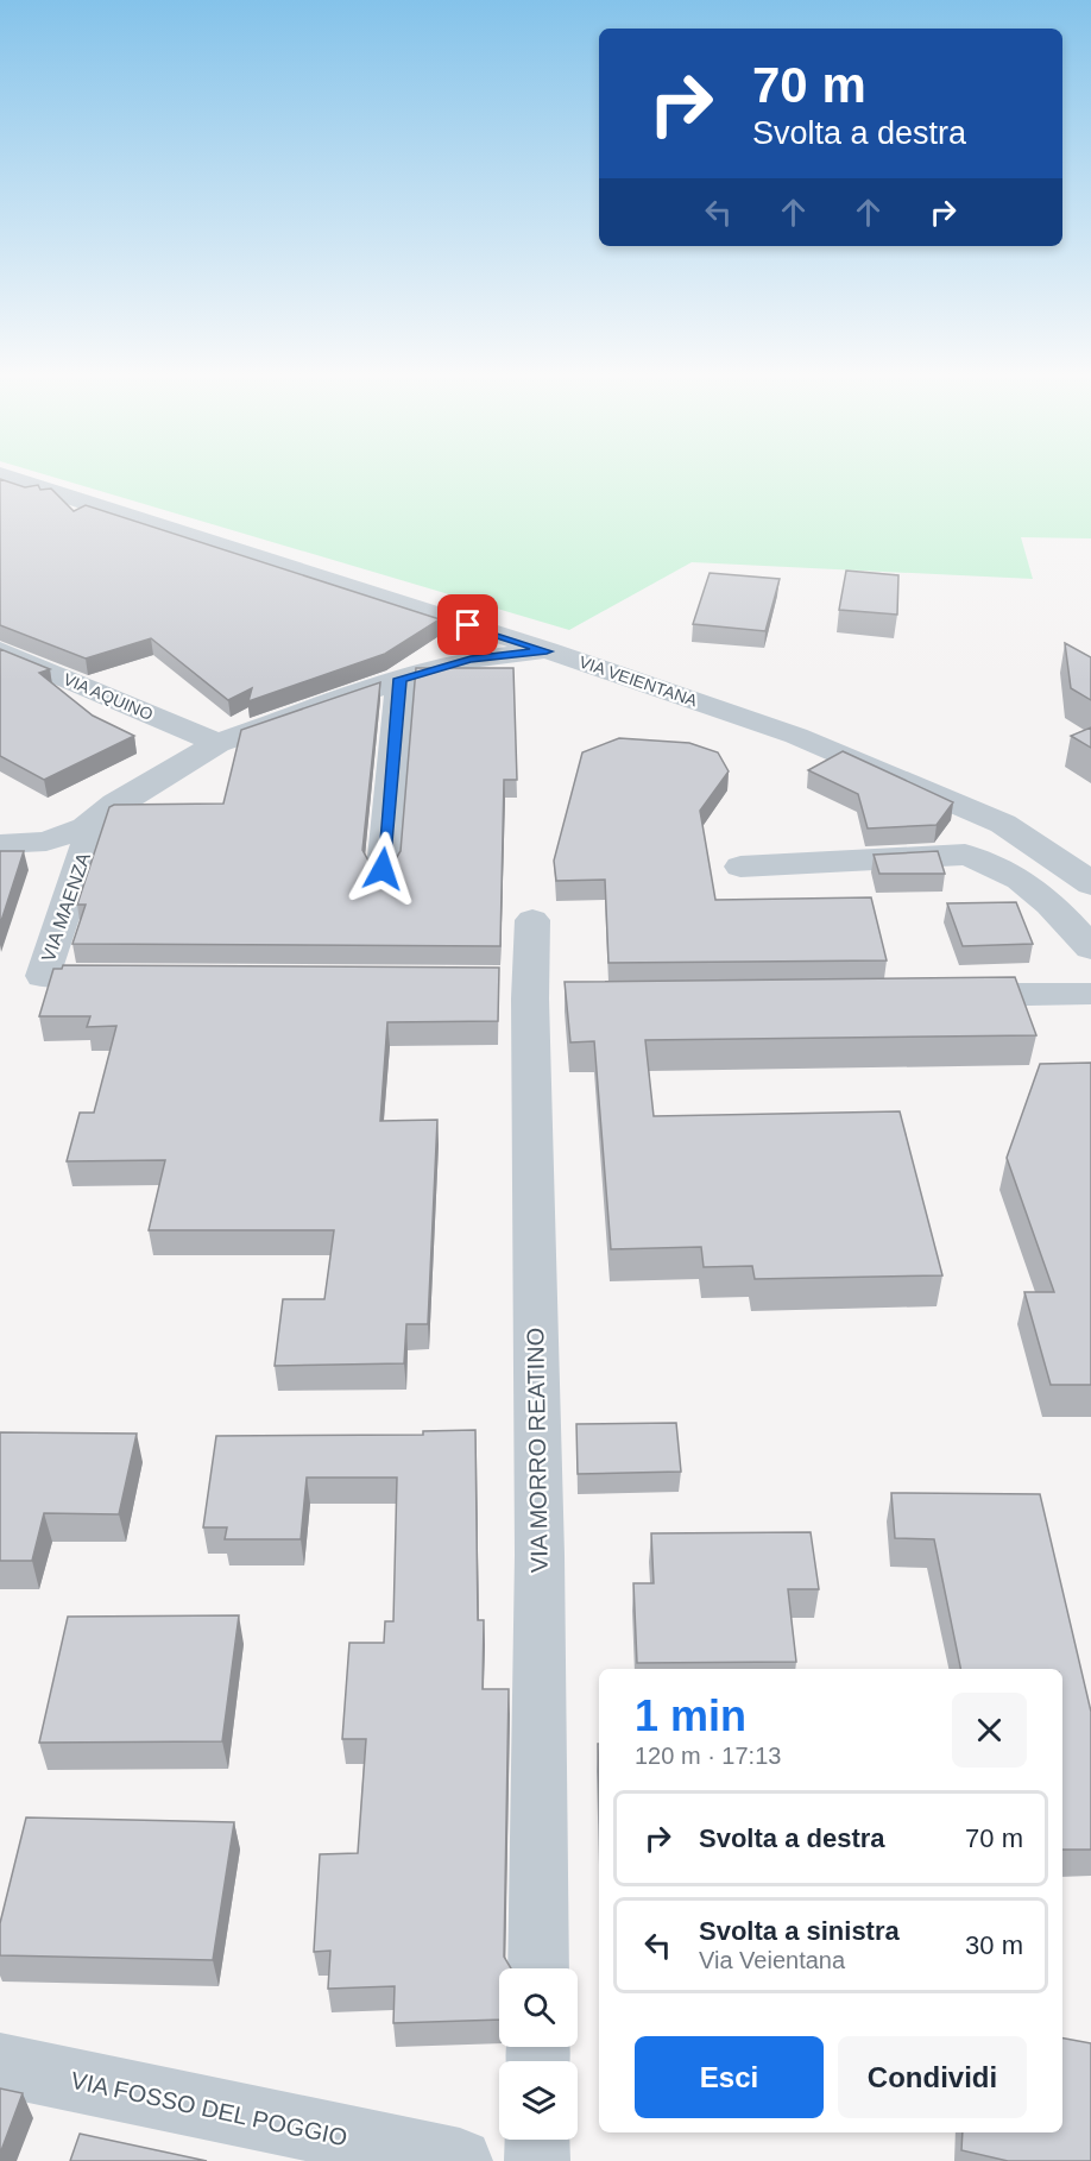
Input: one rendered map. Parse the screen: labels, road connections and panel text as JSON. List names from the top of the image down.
{
  "streets": {
    "street": [
      "VIA VEIENTANA",
      "VIA AQUINO",
      "VIA MAENZA",
      "VIA MORRO REATINO",
      "VIA FOSSO DEL POGGIO"
    ]
  },
  "page": {
    "turn": ["70 m", "Svolta a destra"],
    "heading": ["1 min", "120 m · 17:13"],
    "list": [
      {
        "name": "Svolta a destra",
        "value": "70 m"
      },
      {
        "name": "Svolta a sinistra",
        "note": "Via Veientana",
        "value": "30 m"
      }
    ],
    "buttons": ["Esci", "Condividi"]
  }
}
